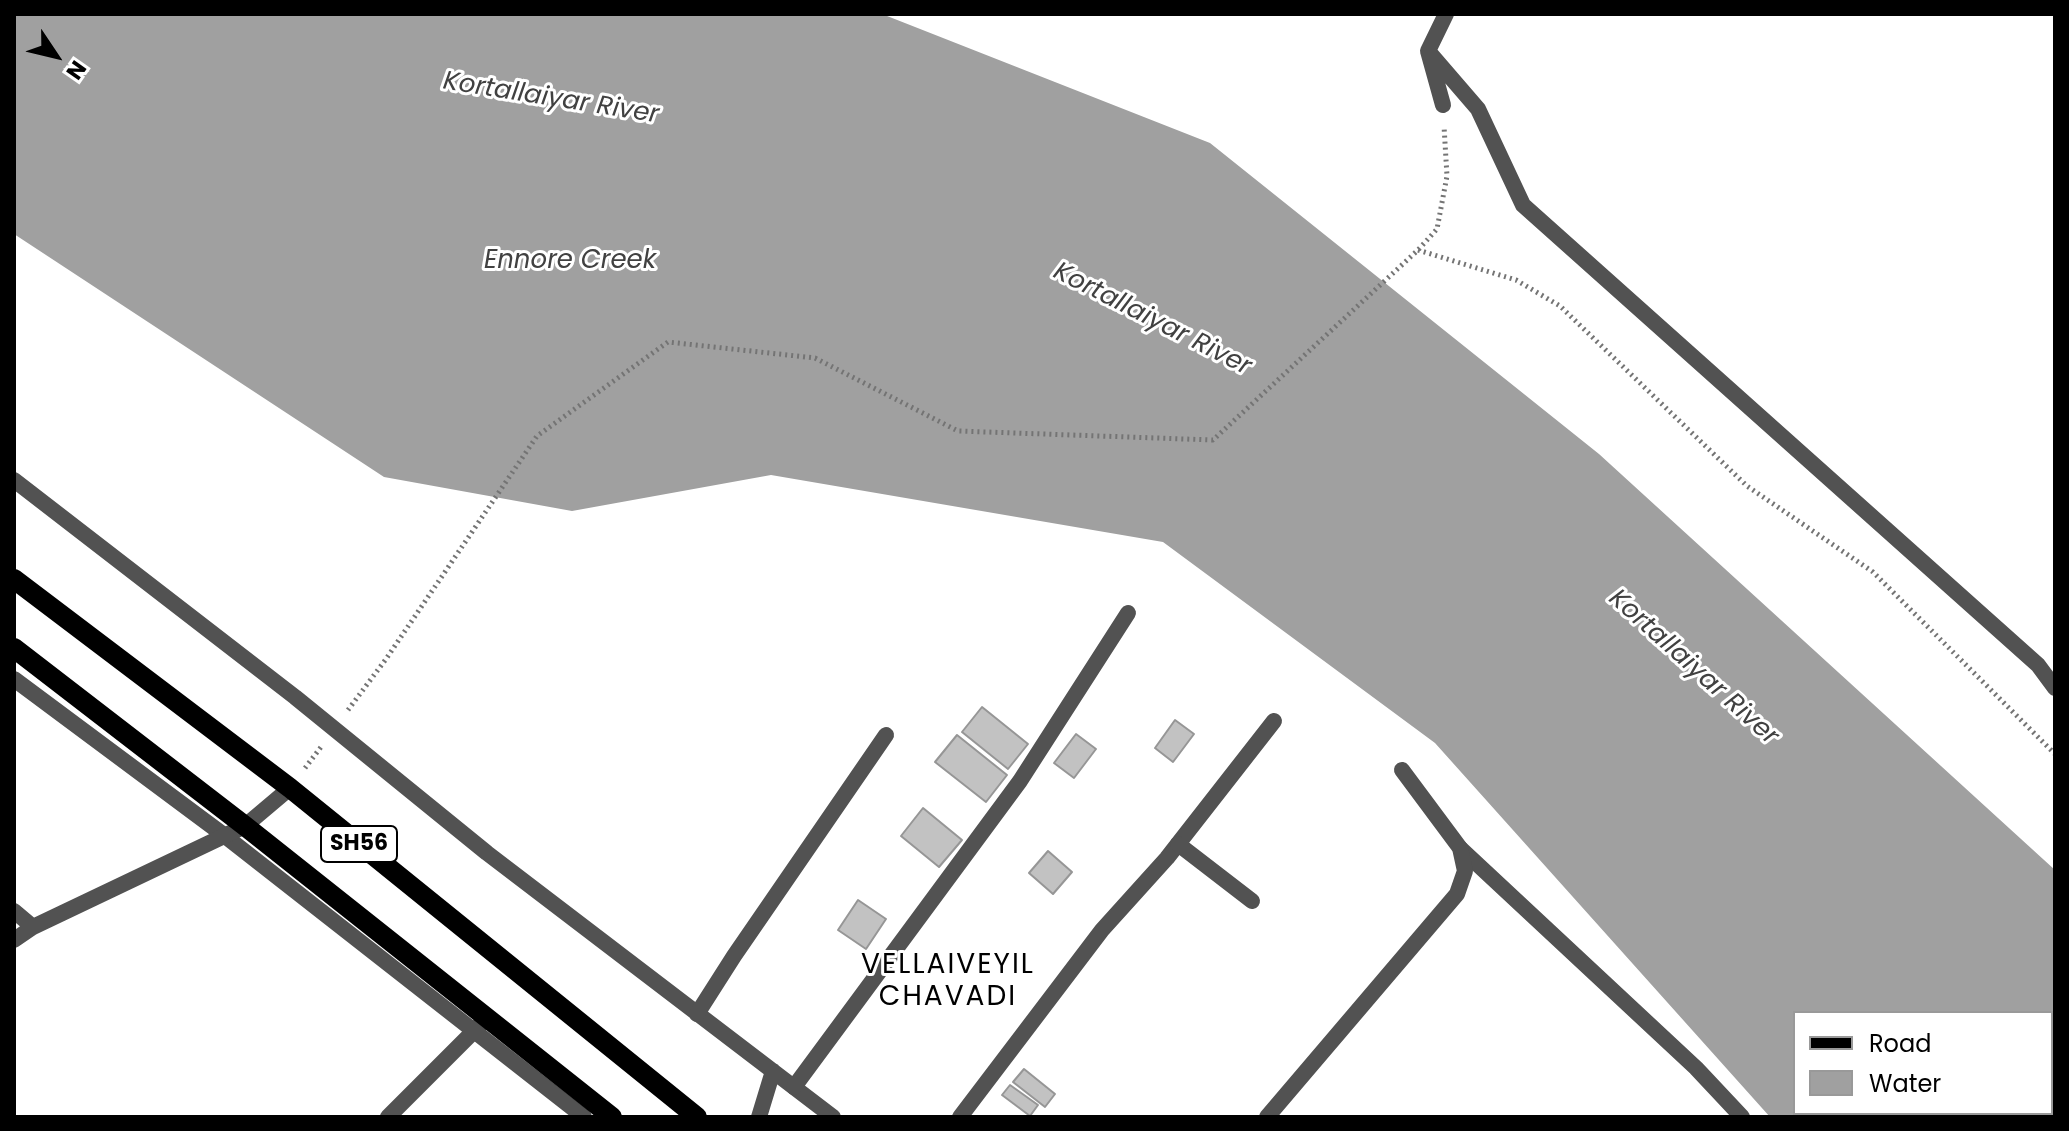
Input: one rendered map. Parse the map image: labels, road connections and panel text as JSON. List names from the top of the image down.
{
  "streets": {
    "main road": ["SH56"]
  },
  "districts": ["VELLAIVEYIL CHAVADI"],
  "water": ["Kortallaiyar River", "Ennore Creek"],
  "legend": ["Road", "Water"],
  "north": "bottom right"
}
